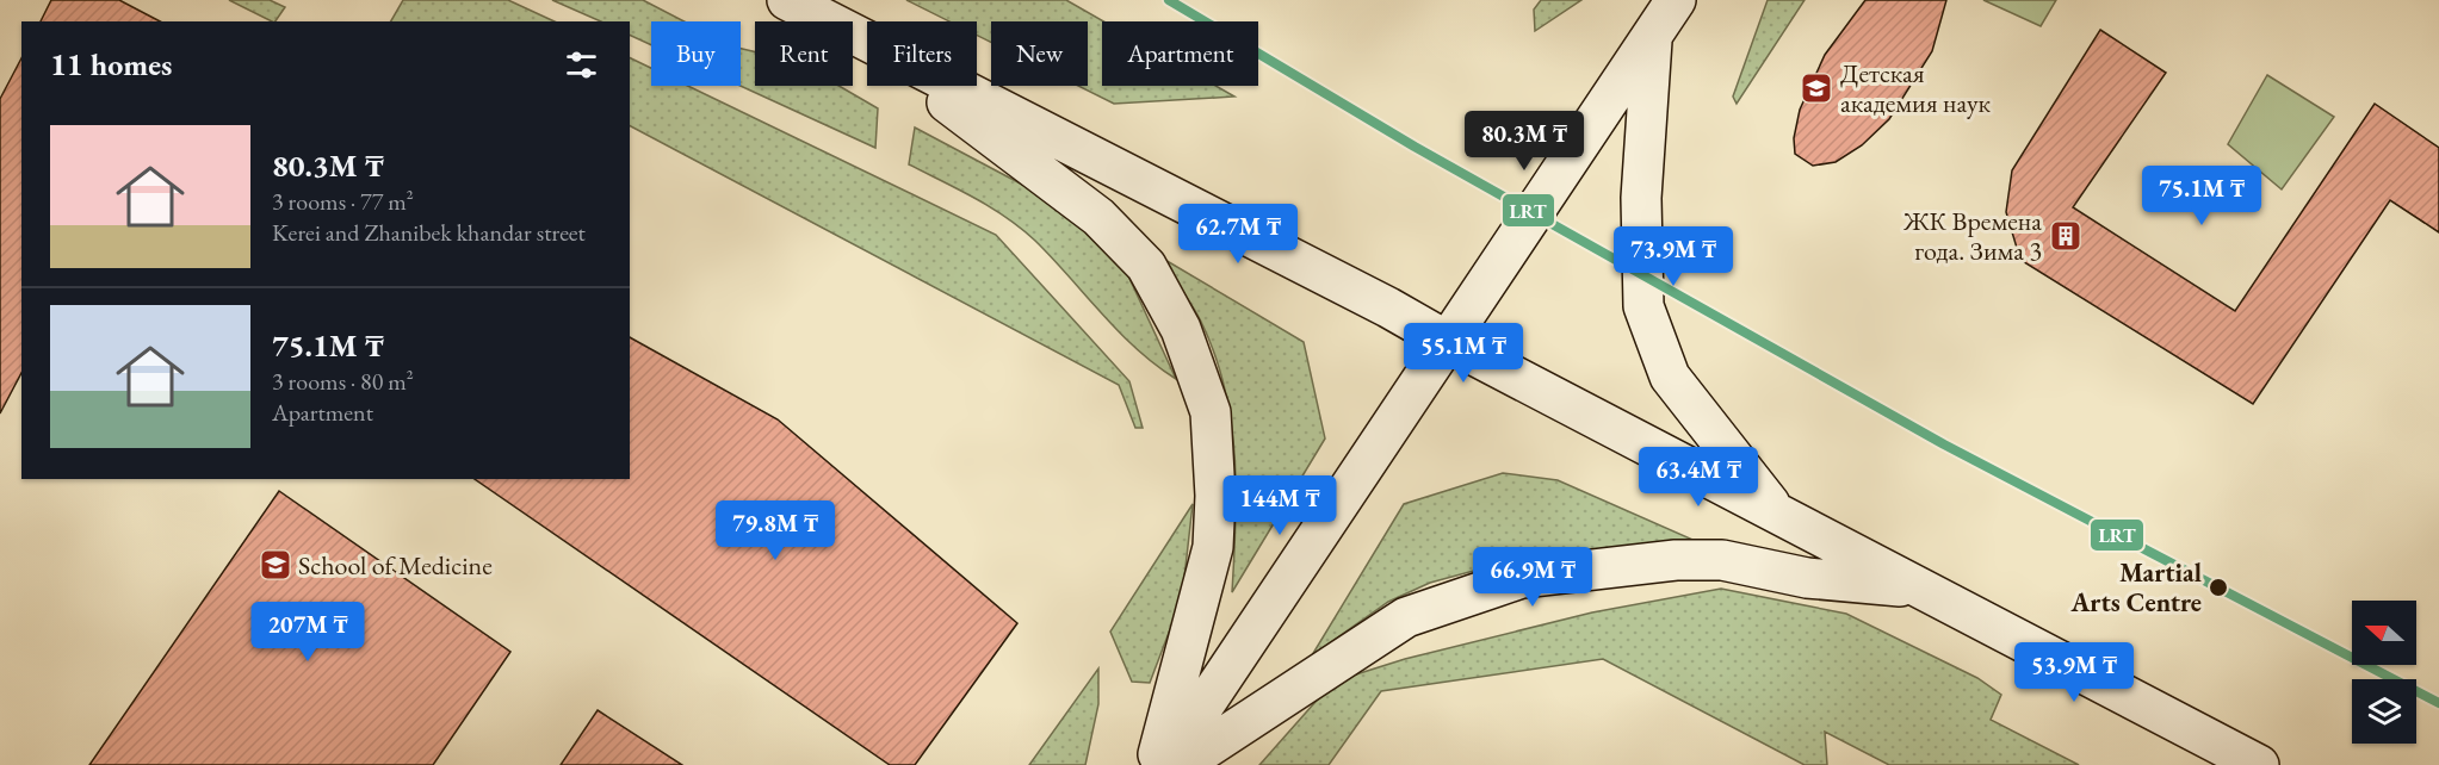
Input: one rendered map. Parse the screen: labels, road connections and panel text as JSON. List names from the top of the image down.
{
  "places": {
    "school or university": ["Детская академия наук", "School of Medicine"],
    "building": ["ЖК Времена года. Зима 3"],
    "other": ["Martial Arts Centre"]
  },
  "lines": ["transit line LRT"],
  "north": "left",
  "page": {
    "chip": [
      "Buy",
      "Rent",
      "Filters",
      "New",
      "Apartment"
    ],
    "heading": "11 homes",
    "list": [
      {
        "name": "80.3M ₸",
        "note": "3 rooms · 77 m² · Kerei and Zhanibek khandar street"
      },
      {
        "name": "75.1M ₸",
        "note": "3 rooms · 80 m² · Apartment"
      }
    ],
    "price": [
      "80.3M ₸",
      "75.1M ₸",
      "62.7M ₸",
      "73.9M ₸",
      "55.1M ₸",
      "63.4M ₸",
      "144M ₸",
      "79.8M ₸",
      "66.9M ₸",
      "207M ₸",
      "53.9M ₸"
    ]
  }
}
